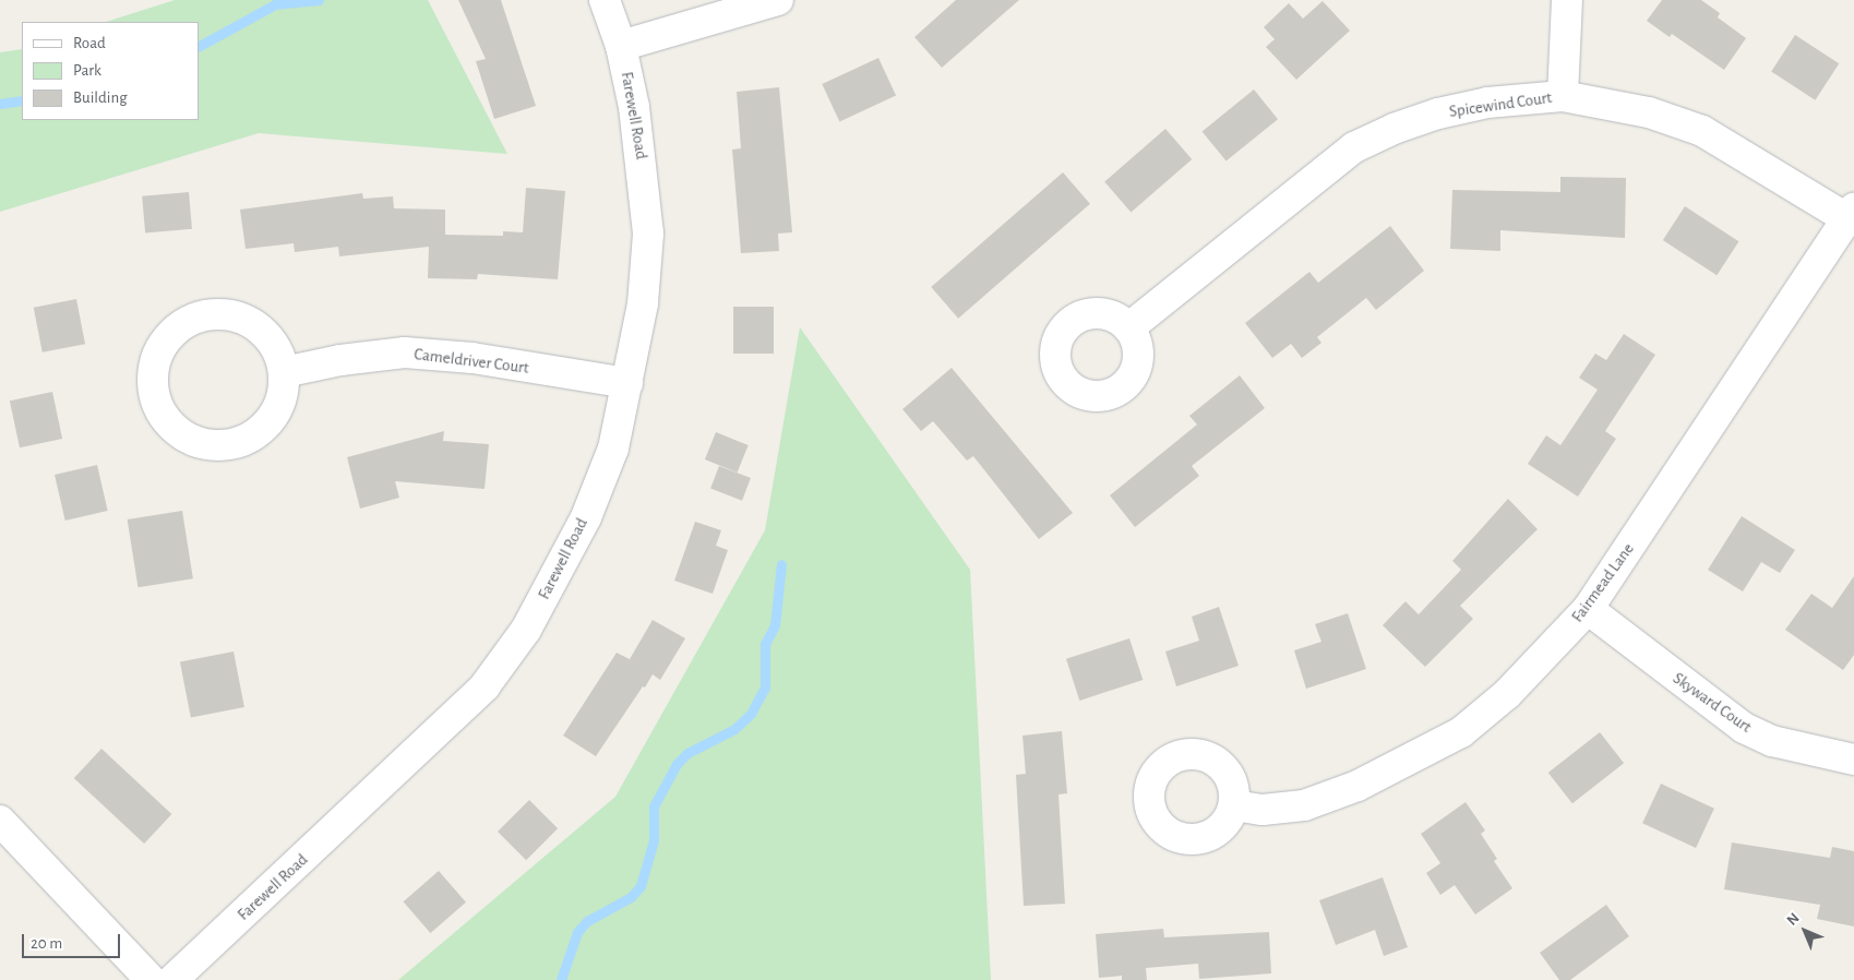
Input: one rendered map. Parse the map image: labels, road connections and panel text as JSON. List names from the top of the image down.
{
  "streets": {
    "street": [
      "Spicewind Court",
      "Farewell Road",
      "Cameldriver Court",
      "Fairmead Lane",
      "Skyward Court"
    ]
  },
  "crossings": [
    ["Spicewind Court", "Fairmead Lane"],
    ["Farewell Road", "Cameldriver Court"],
    ["Fairmead Lane", "Skyward Court"]
  ],
  "legend": ["Road", "Park", "Building"],
  "scale_bar": "20 m",
  "north": "top left"
}
